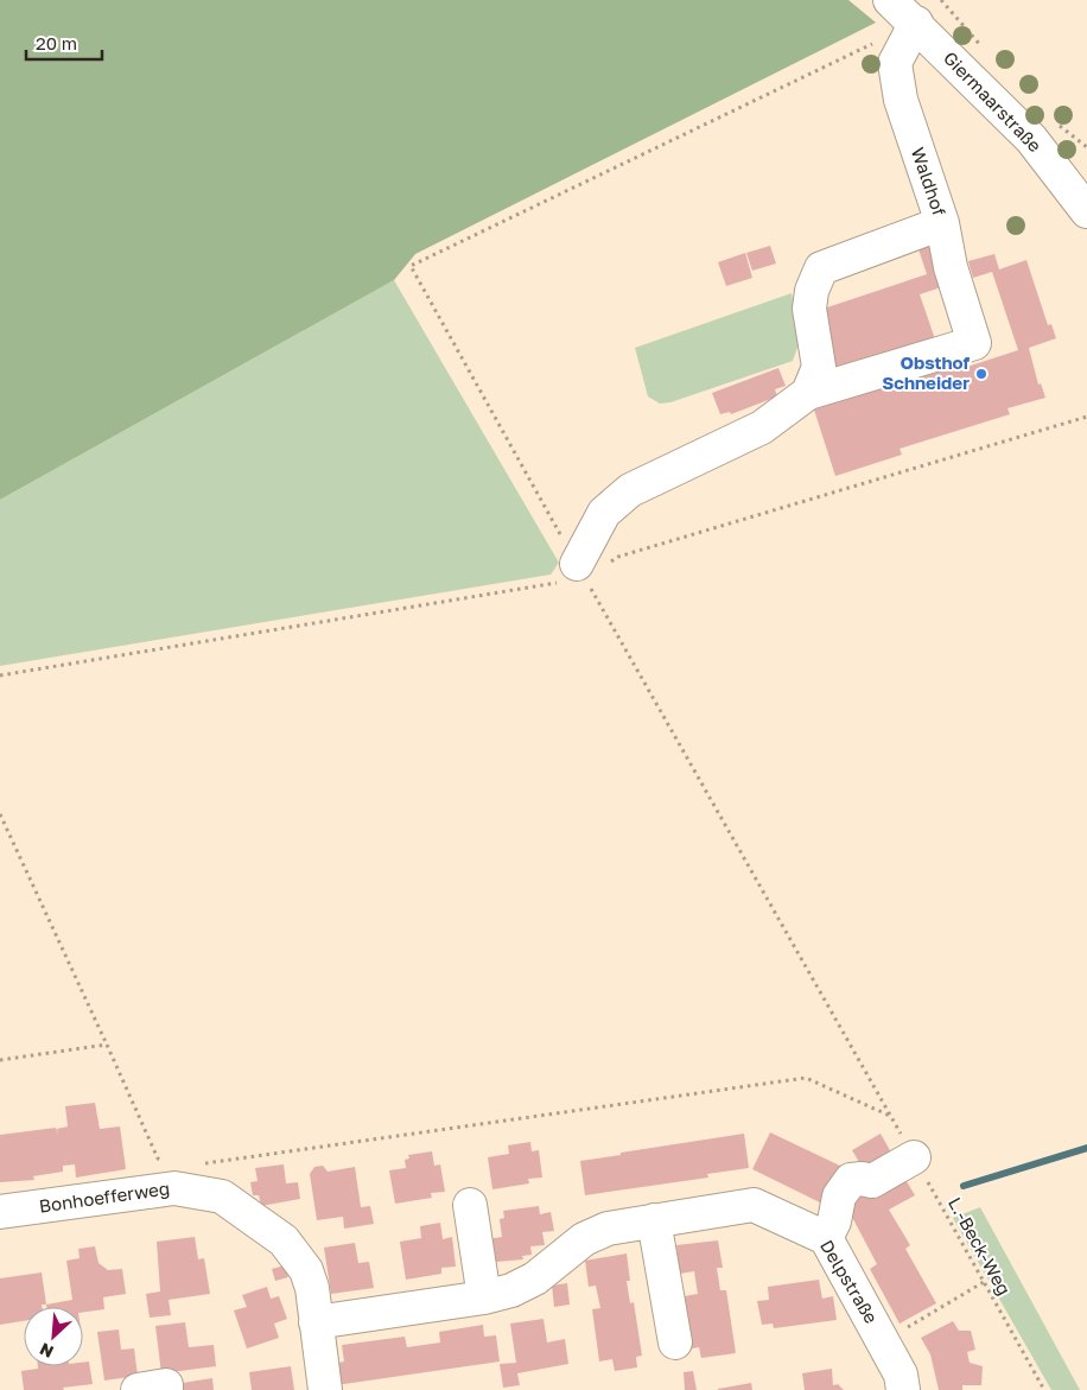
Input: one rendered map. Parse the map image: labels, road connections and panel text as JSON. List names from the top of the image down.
{
  "streets": {
    "street": [
      "Giermaarstraße",
      "Waldhof",
      "Bonhoefferweg",
      "Delpstraße"
    ],
    "path": ["L.-Beck-Weg"]
  },
  "crossings": [
    ["Giermaarstraße", "Waldhof"],
    ["Bonhoefferweg", "Delpstraße"]
  ],
  "places": ["Obsthof Schneider"],
  "scale_bar": "20 m",
  "north": "bottom left"
}
